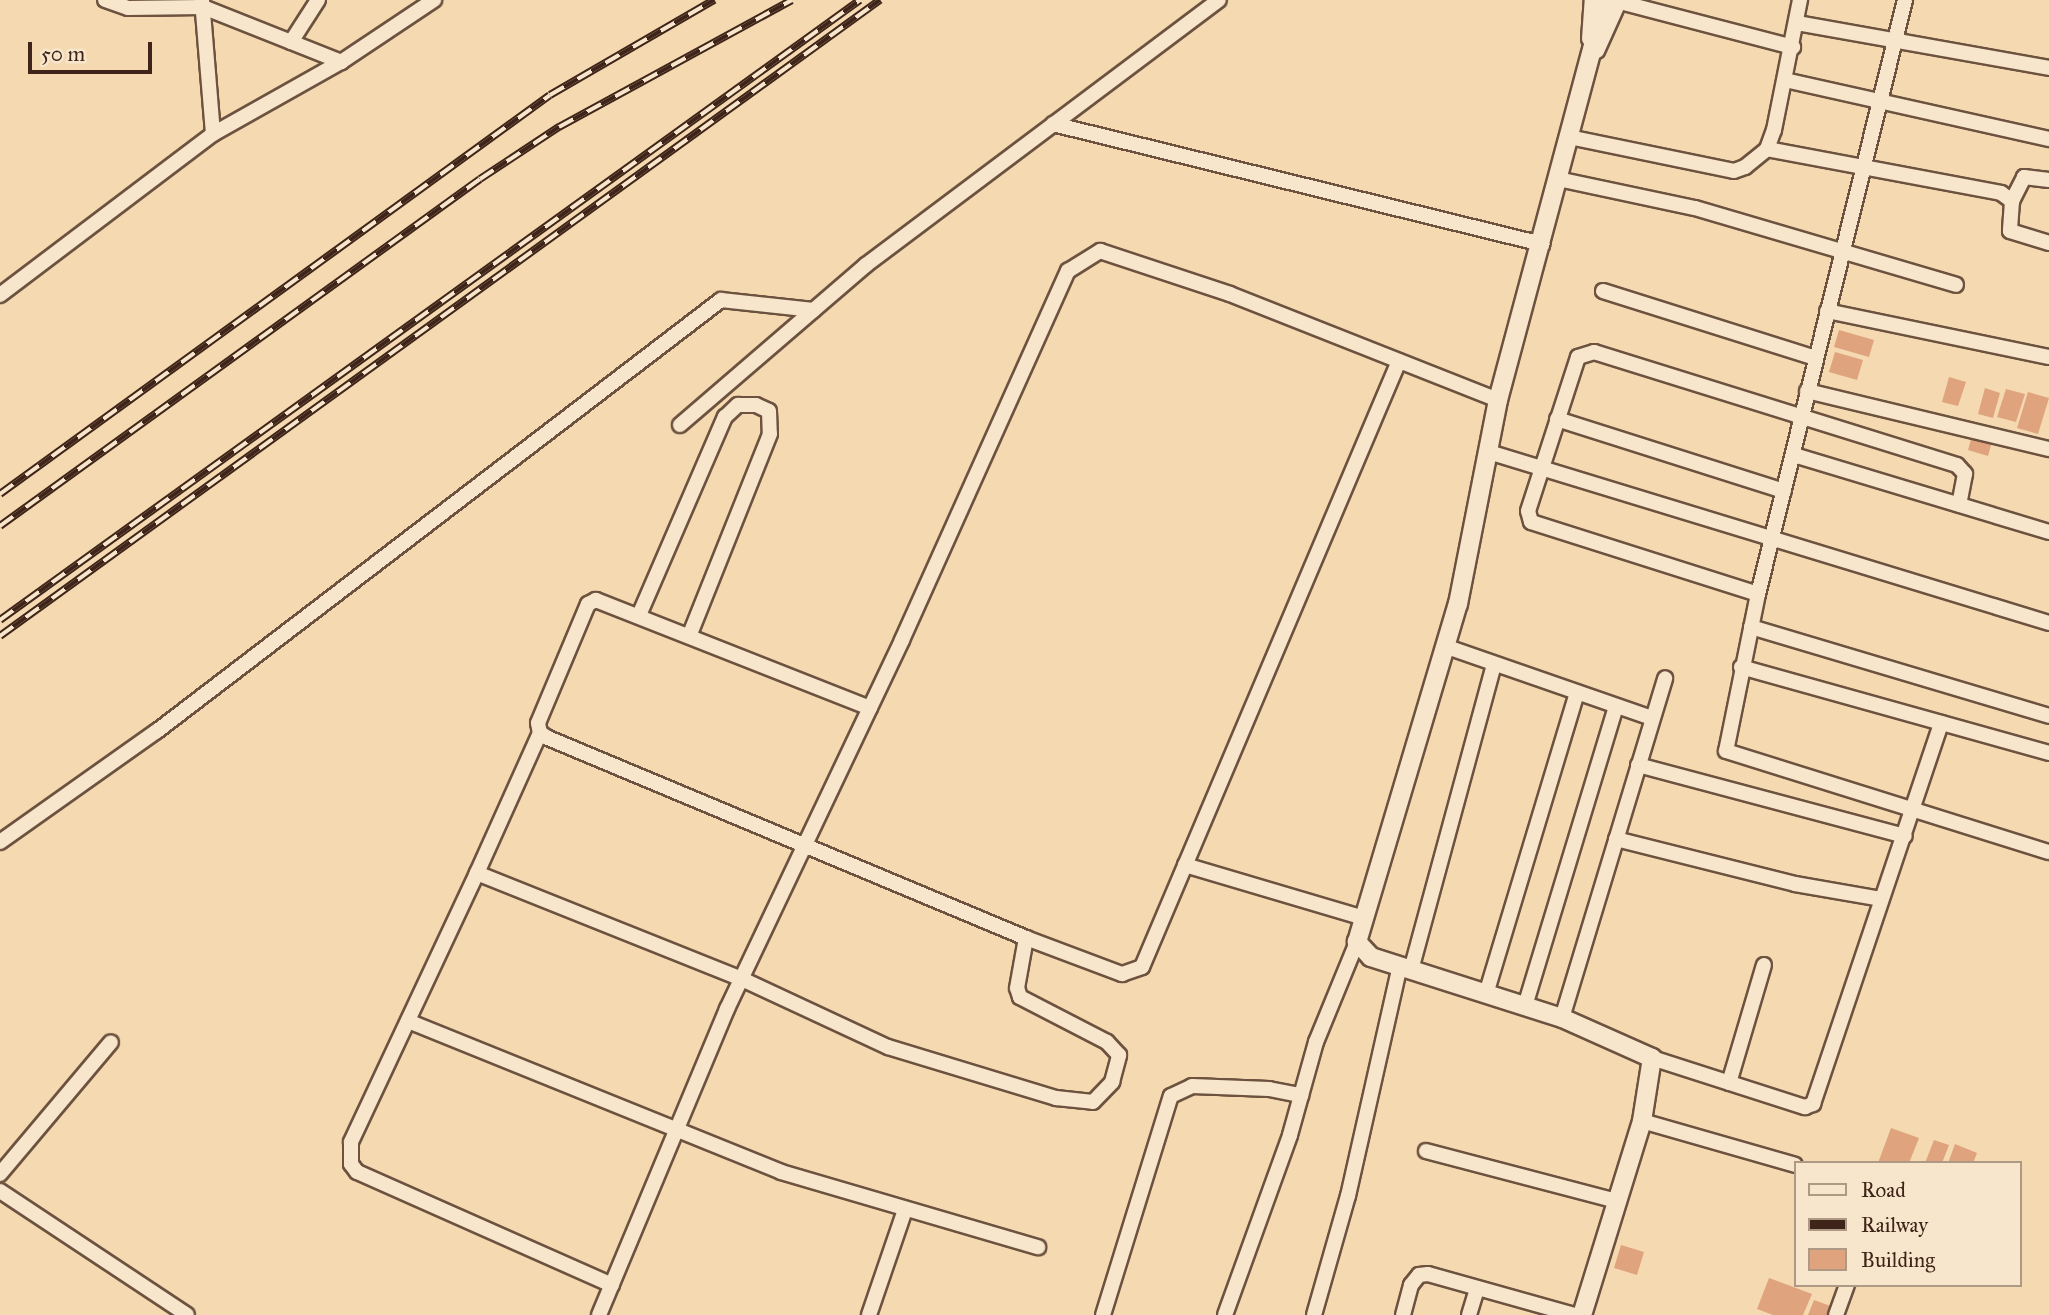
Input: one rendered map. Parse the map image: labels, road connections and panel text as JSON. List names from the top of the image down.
{
  "legend": ["Road", "Railway", "Building"],
  "scale_bar": "50 m"
}
